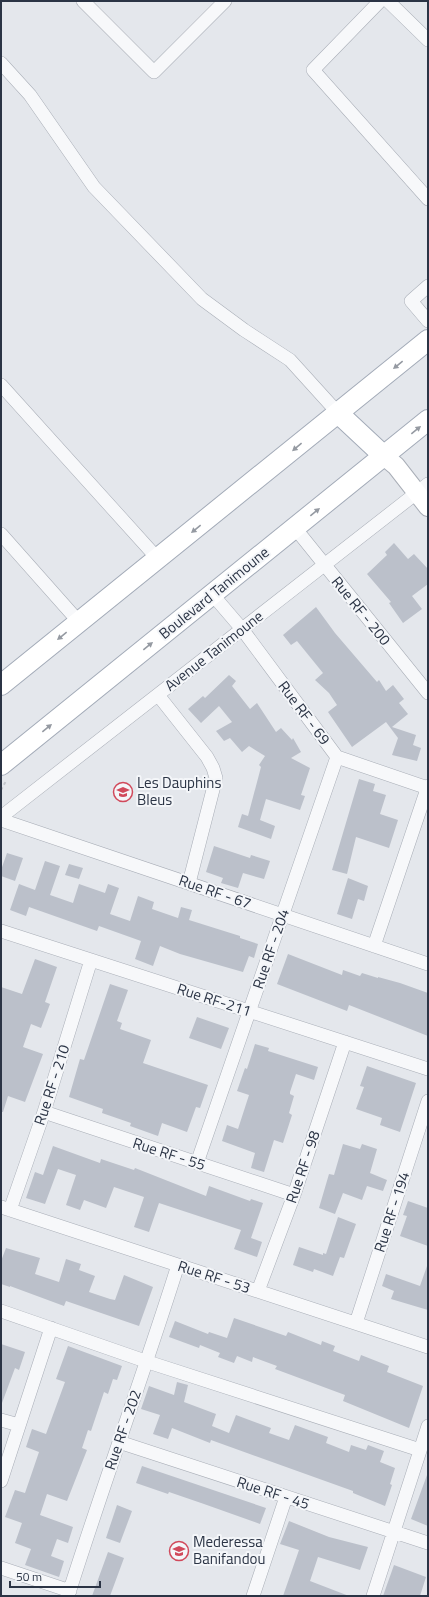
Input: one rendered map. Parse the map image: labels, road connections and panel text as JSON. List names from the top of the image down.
{
  "streets": {
    "main road": ["Boulevard Tanimoune"],
    "street": [
      "Rue RF - 200",
      "Avenue Tanimoune",
      "Rue RF - 69",
      "Rue RF - 67",
      "Rue RF - 204",
      "Rue RF-211",
      "Rue RF - 210",
      "Rue RF - 55",
      "Rue RF - 98",
      "Rue RF - 194",
      "Rue RF - 53",
      "Rue RF - 202",
      "Rue RF - 45"
    ]
  },
  "crossings": [
    ["Boulevard Tanimoune", "Rue RF - 200"],
    ["Boulevard Tanimoune", "Rue RF - 69"],
    ["Rue RF - 200", "Avenue Tanimoune"],
    ["Avenue Tanimoune", "Rue RF - 69"],
    ["Rue RF - 69", "Rue RF - 204"],
    ["Rue RF - 67", "Rue RF - 204"],
    ["Rue RF - 204", "Rue RF-211"],
    ["Rue RF - 204", "Rue RF - 55"],
    ["Rue RF-211", "Rue RF - 210"],
    ["Rue RF-211", "Rue RF - 98"],
    ["Rue RF - 210", "Rue RF - 55"],
    ["Rue RF - 210", "Rue RF - 53"],
    ["Rue RF - 55", "Rue RF - 98"],
    ["Rue RF - 98", "Rue RF - 53"],
    ["Rue RF - 194", "Rue RF - 53"],
    ["Rue RF - 53", "Rue RF - 202"],
    ["Rue RF - 202", "Rue RF - 45"]
  ],
  "places": {
    "school or university": ["Les Dauphins Bleus", "Mederessa Banifandou"]
  },
  "scale_bar": "50 m"
}
